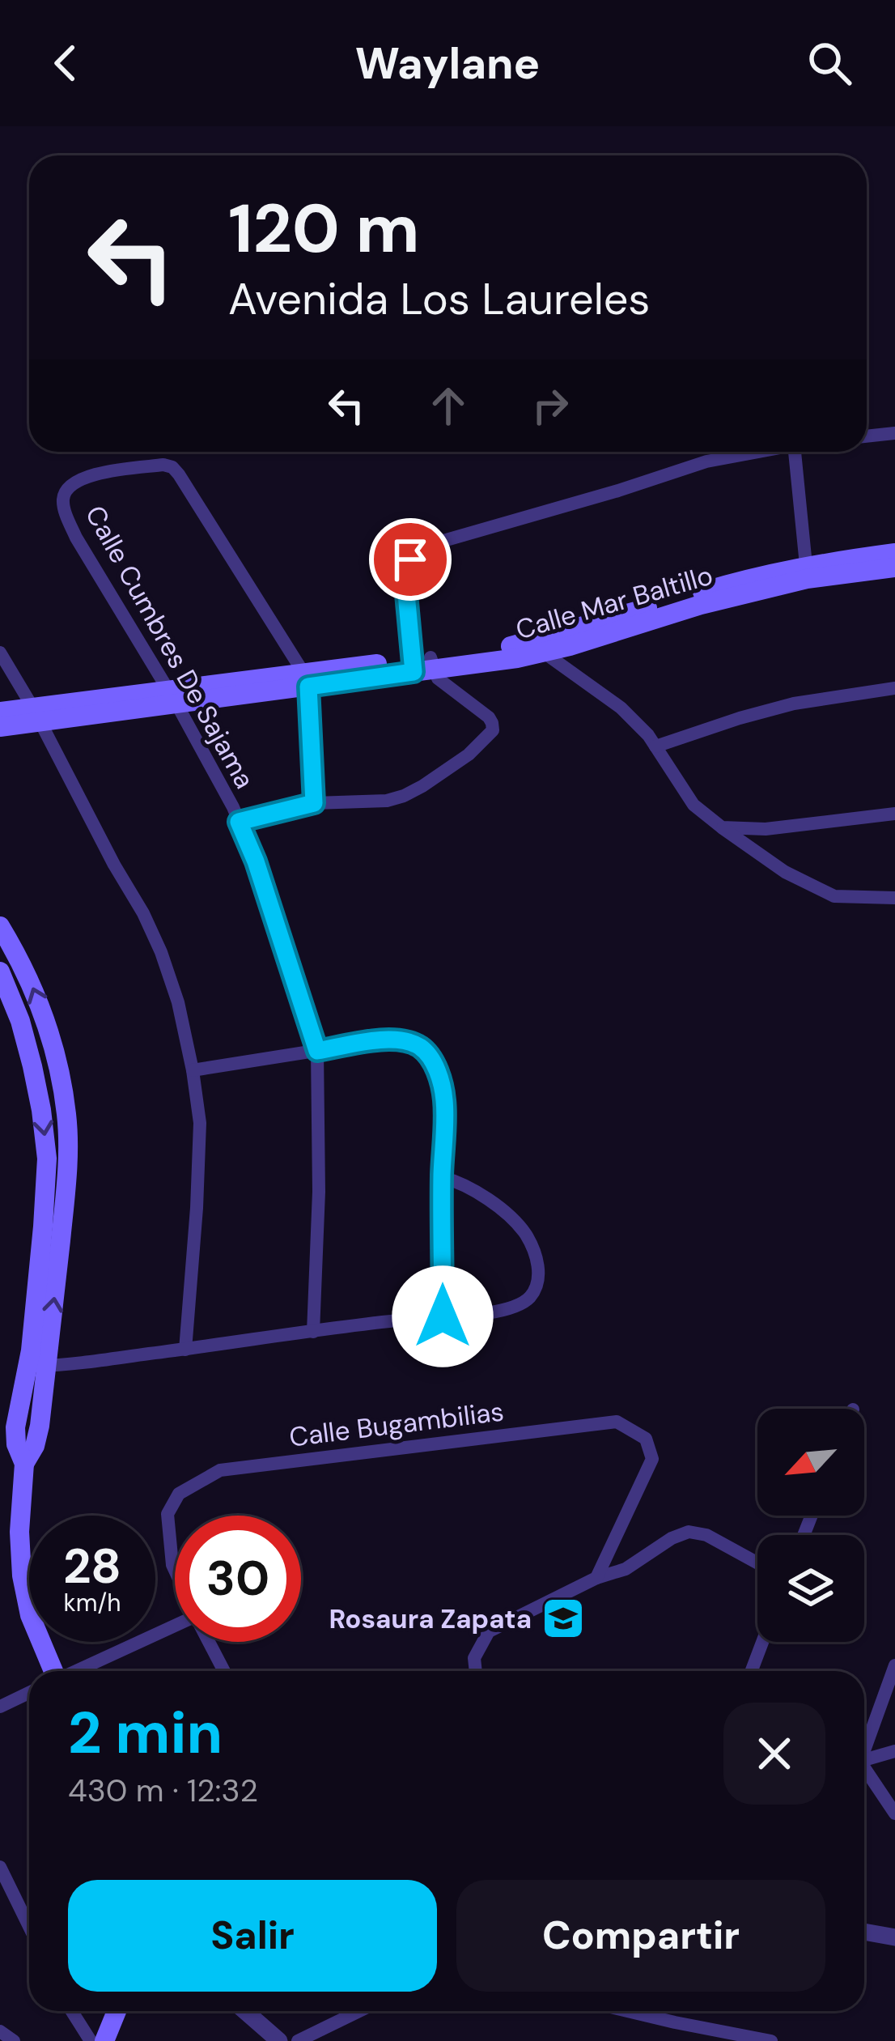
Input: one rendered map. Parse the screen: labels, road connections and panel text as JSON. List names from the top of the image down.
{
  "streets": {
    "main road": ["Calle Mar Baltillo"],
    "street": ["Calle Cumbres De Sajama", "Calle Bugambilias"]
  },
  "crossings": [
    ["Calle Mar Baltillo", "Calle Cumbres De Sajama"]
  ],
  "places": {
    "school or university": ["Rosaura Zapata"]
  },
  "north": "bottom left",
  "page": {
    "header": "Waylane",
    "turn": ["120 m", "Avenida Los Laureles"],
    "speed": "28 km/h",
    "limit": "30",
    "heading": ["2 min", "430 m · 12:32"],
    "buttons": ["Salir", "Compartir"]
  }
}
